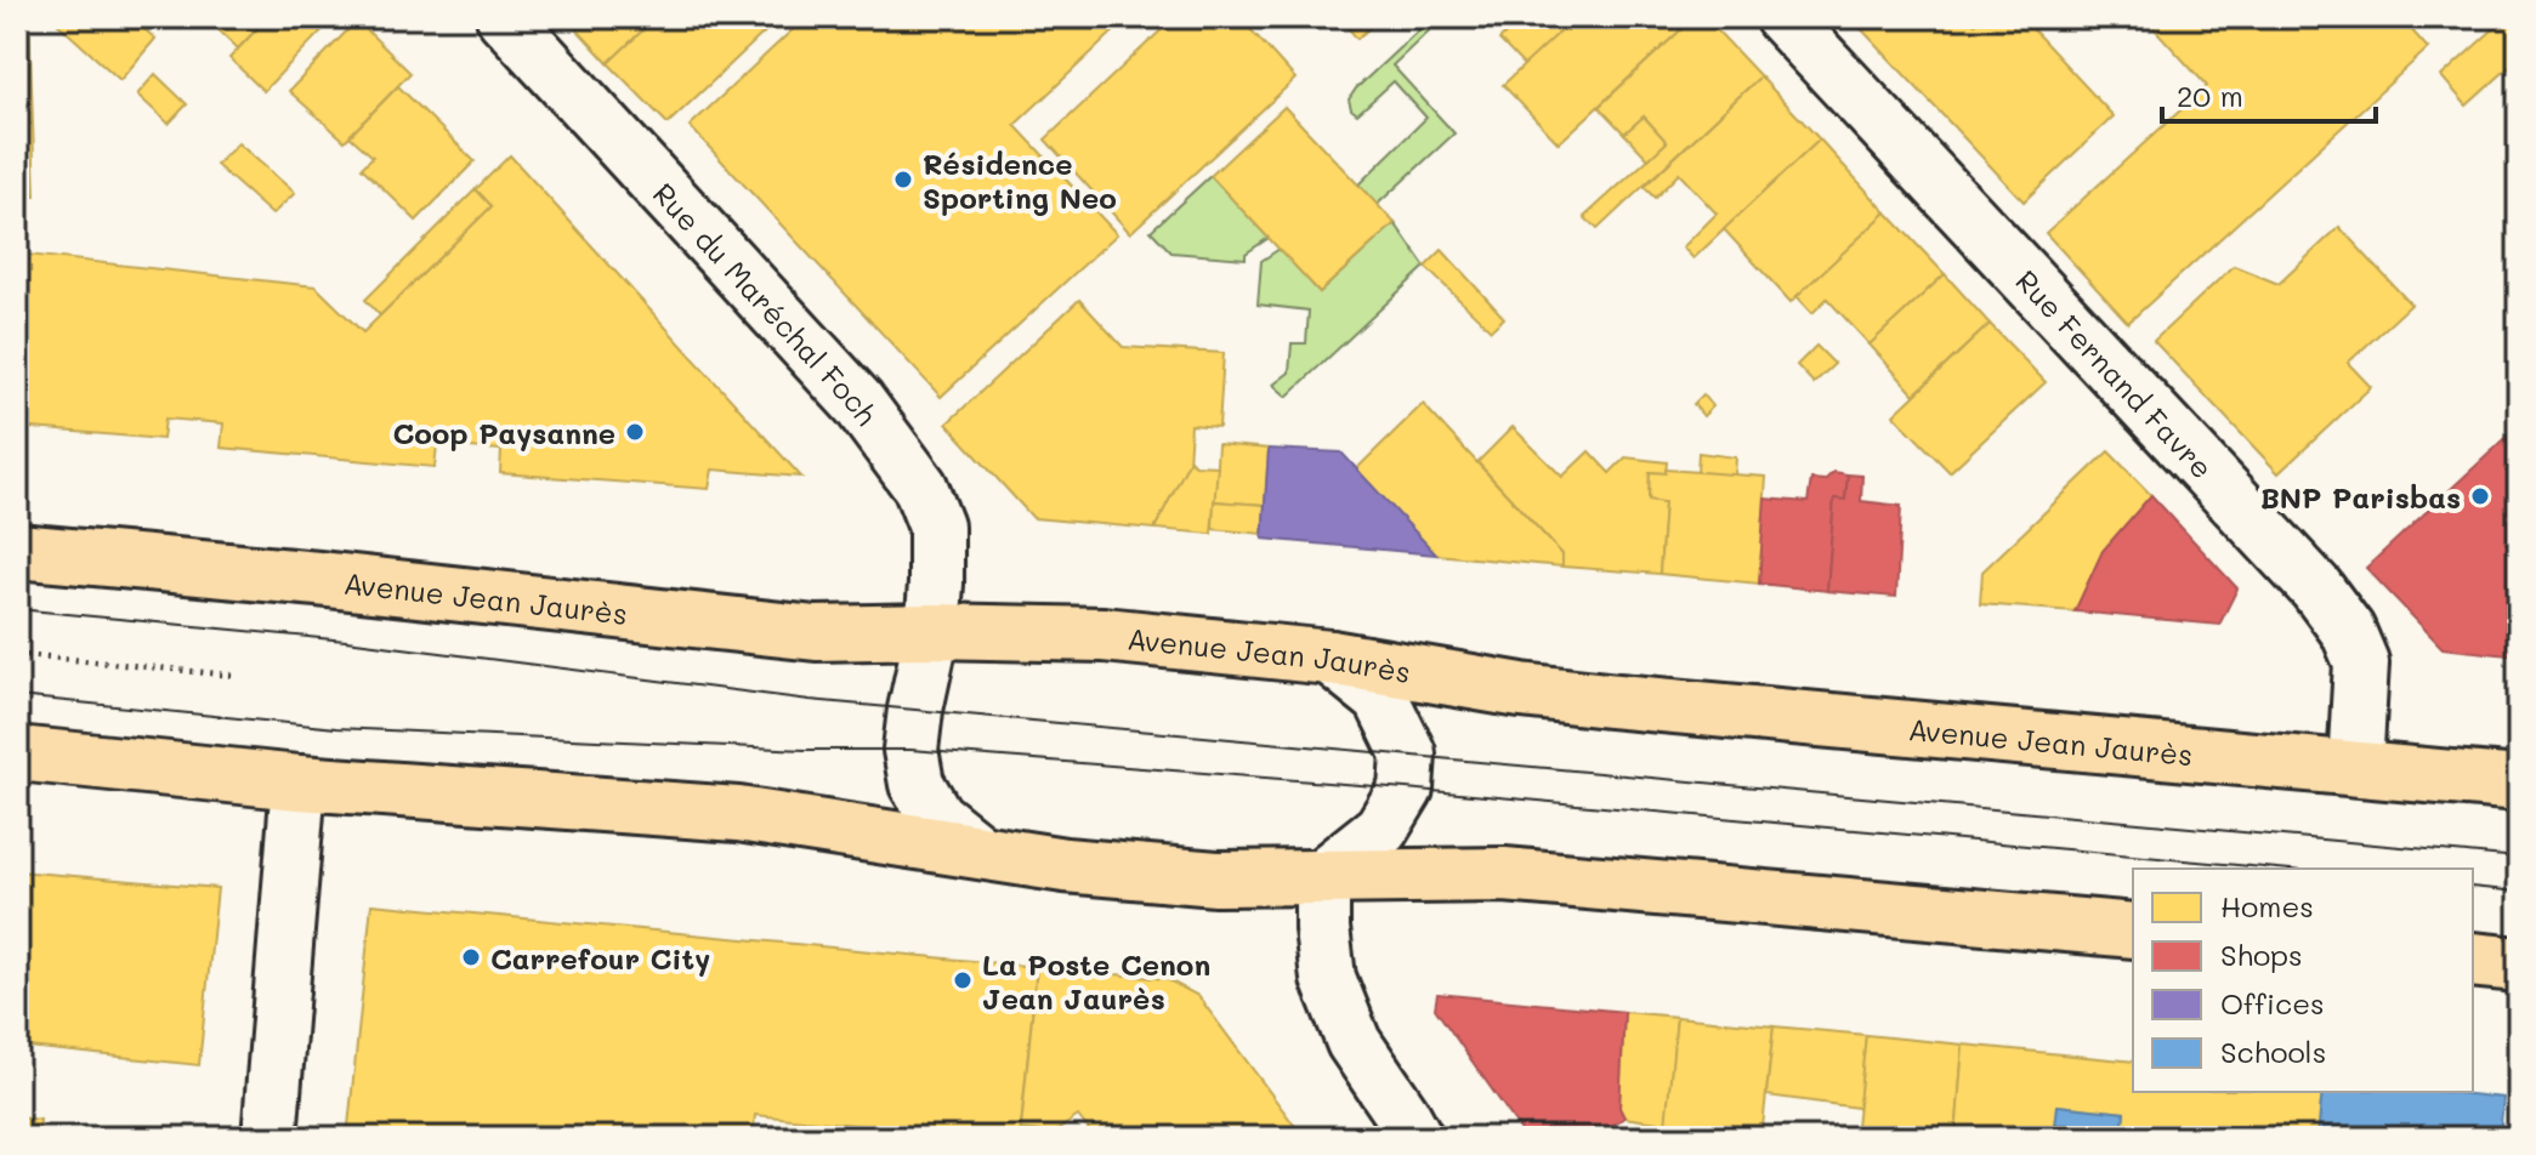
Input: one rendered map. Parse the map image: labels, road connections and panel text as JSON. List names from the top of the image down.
{
  "streets": {
    "main road": ["Avenue Jean Jaurès"],
    "street": ["Rue du Maréchal Foch", "Rue Fernand Favre"]
  },
  "crossings": [
    ["Rue du Maréchal Foch", "Avenue Jean Jaurès"],
    ["Rue Fernand Favre", "Avenue Jean Jaurès"]
  ],
  "places": [
    "Résidence Sporting Neo",
    "Coop Paysanne",
    "BNP Parisbas",
    "Carrefour City",
    "La Poste Cenon Jean Jaurès"
  ],
  "legend": [
    "Homes",
    "Shops",
    "Offices",
    "Schools"
  ],
  "scale_bar": "20 m"
}
